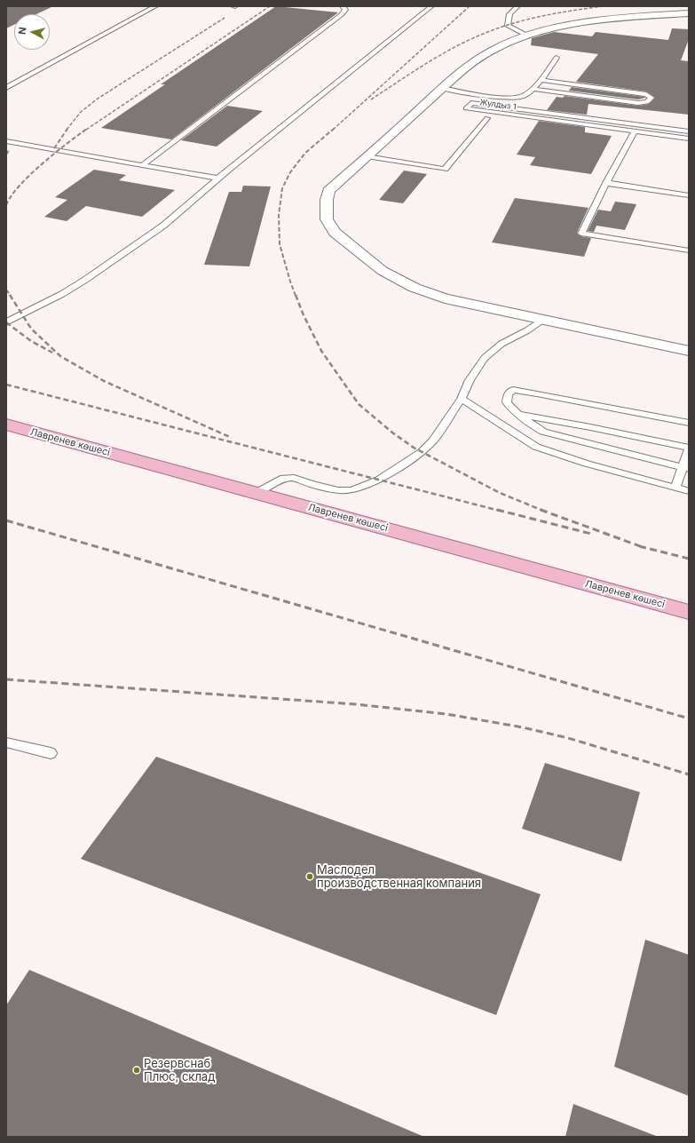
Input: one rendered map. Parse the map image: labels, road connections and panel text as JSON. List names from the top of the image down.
{
  "streets": {
    "main road": ["Лавренев көшесі"],
    "lane": ["Жулдыз 1"]
  },
  "places": ["Маслодел производственная компания", "Резервснаб Плюс, склад"],
  "north": "left"
}
